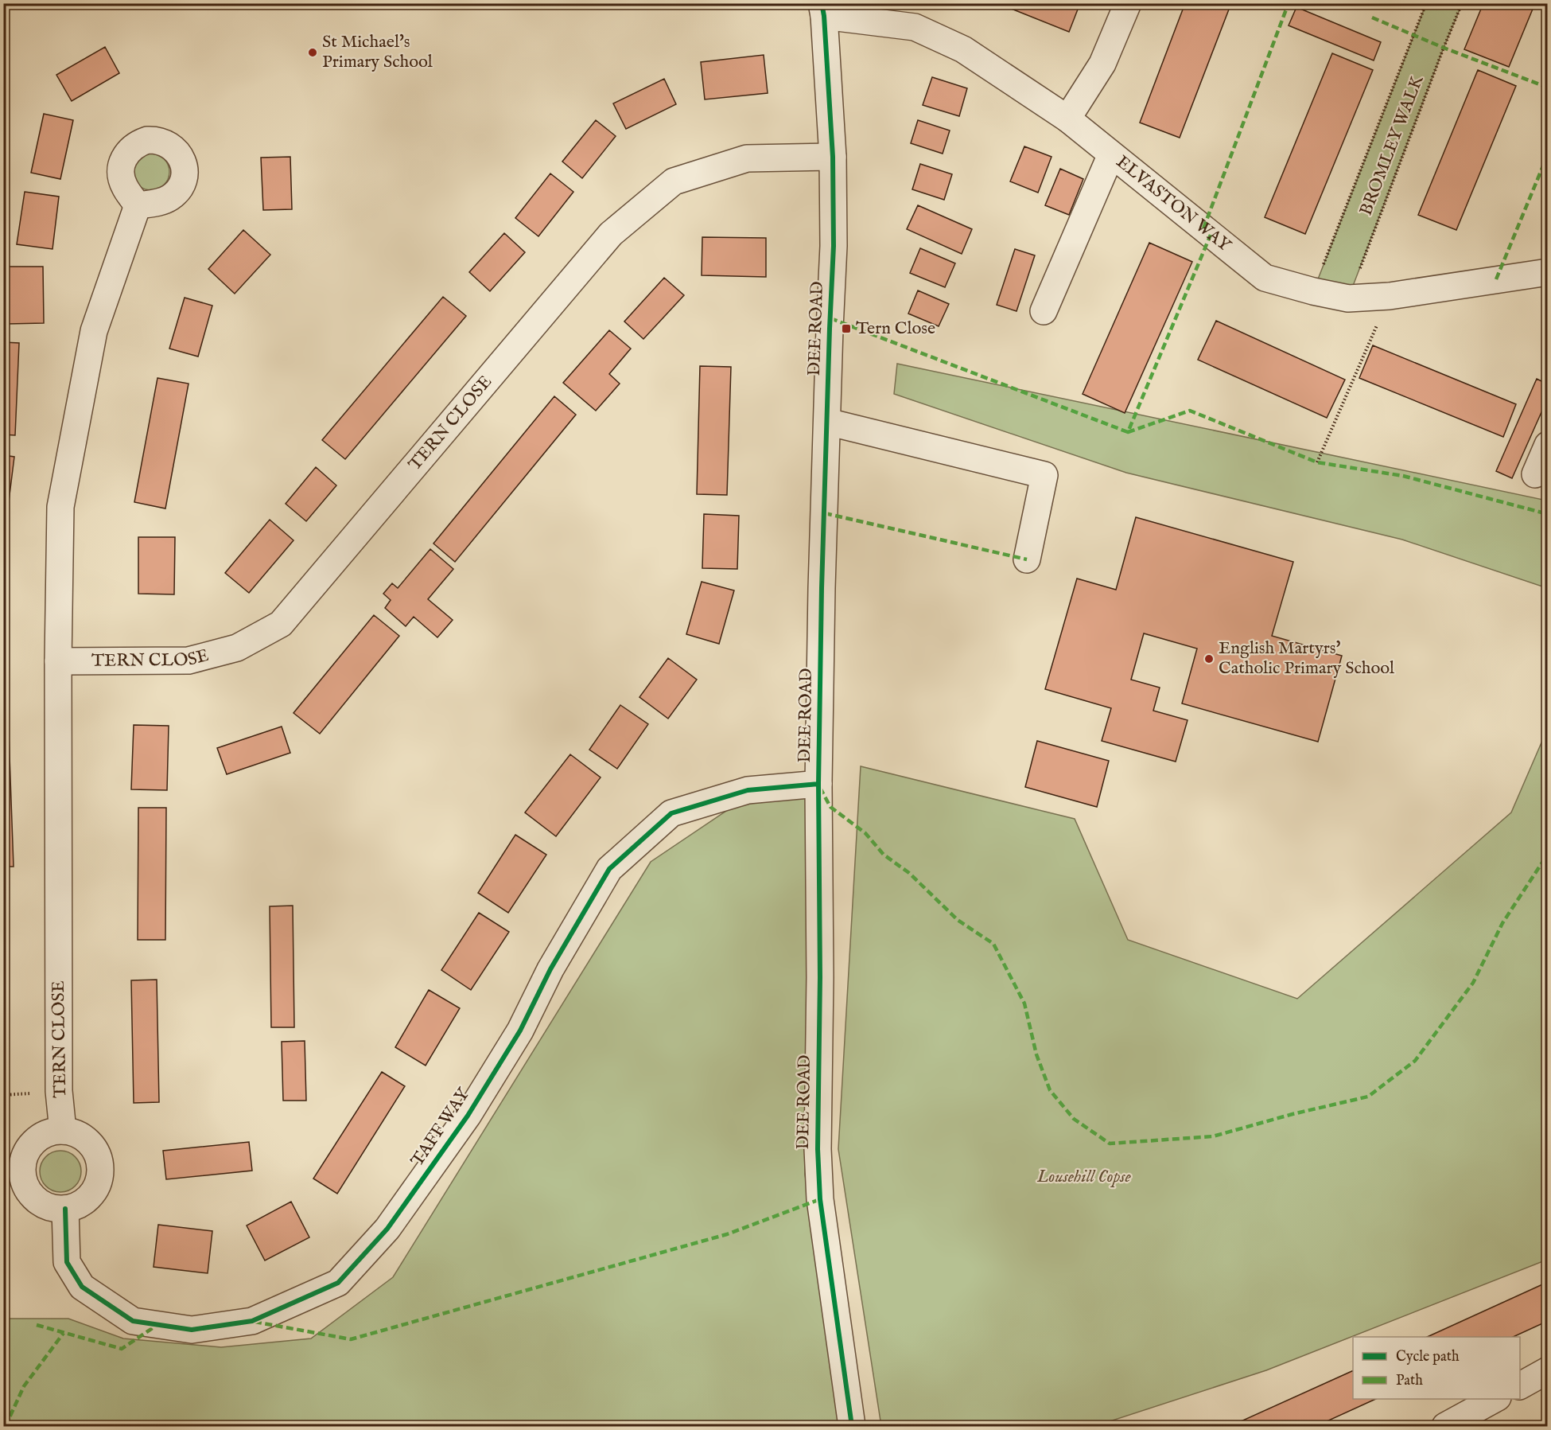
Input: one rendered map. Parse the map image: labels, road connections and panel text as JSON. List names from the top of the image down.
{
  "streets": {
    "street": [
      "ELVASTON WAY",
      "DEE ROAD",
      "TERN CLOSE",
      "TAFF WAY"
    ],
    "path": ["BROMLEY WALK"]
  },
  "crossings": [
    ["BROMLEY WALK", "ELVASTON WAY"],
    ["ELVASTON WAY", "DEE ROAD"],
    ["DEE ROAD", "TERN CLOSE"],
    ["DEE ROAD", "TAFF WAY"],
    ["TERN CLOSE", "TAFF WAY"]
  ],
  "parks": ["Lousehill Copse"],
  "places": {
    "other": ["St Michael's Primary School", "English Martyrs' Catholic Primary School"],
    "transit": ["Tern Close"]
  },
  "legend": ["Cycle path", "Path"]
}
